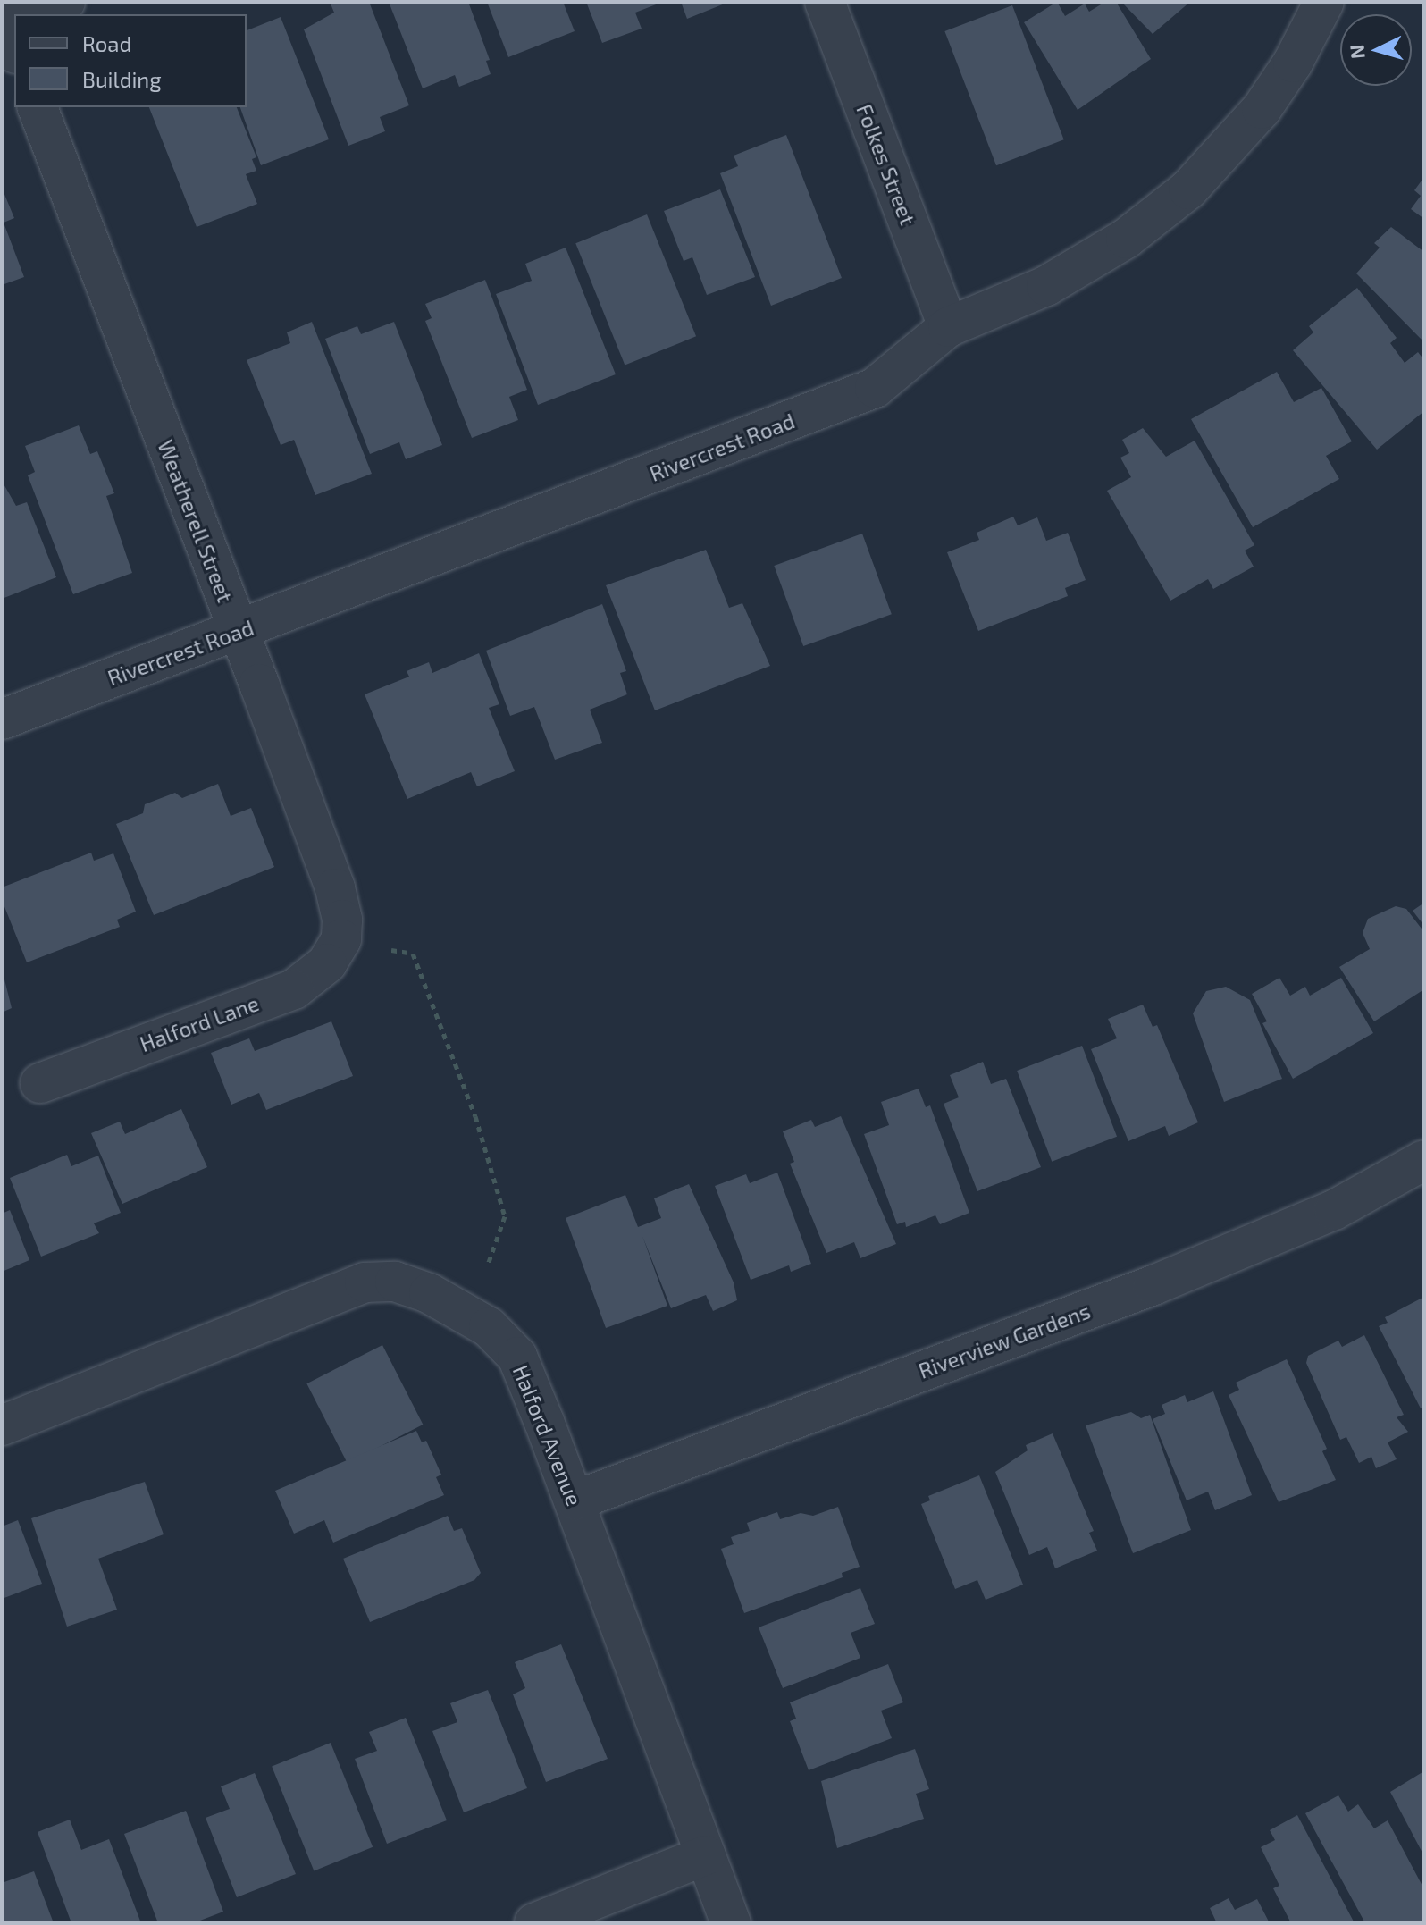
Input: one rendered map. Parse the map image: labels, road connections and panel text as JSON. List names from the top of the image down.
{
  "streets": {
    "street": [
      "Folkes Street",
      "Rivercrest Road",
      "Weatherell Street",
      "Halford Lane",
      "Riverview Gardens",
      "Halford Avenue"
    ]
  },
  "crossings": [
    ["Folkes Street", "Rivercrest Road"],
    ["Rivercrest Road", "Weatherell Street"],
    ["Weatherell Street", "Halford Lane"],
    ["Riverview Gardens", "Halford Avenue"]
  ],
  "legend": ["Road", "Building"],
  "north": "left"
}
